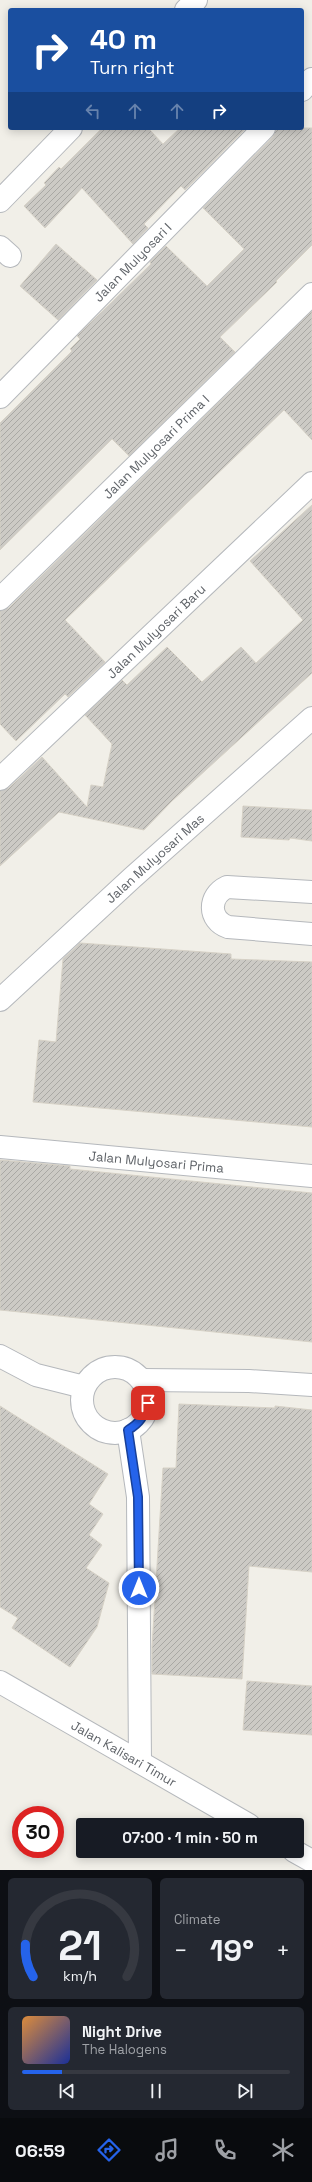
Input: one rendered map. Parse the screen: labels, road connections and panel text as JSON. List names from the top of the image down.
{
  "streets": {
    "street": [
      "Jalan Mulyosari I",
      "Jalan Mulyosari Prima I",
      "Jalan Mulyosari Baru",
      "Jalan Mulyosari Mas",
      "Jalan Mulyosari Prima",
      "Jalan Kalisari Timur"
    ]
  },
  "page": {
    "turn": ["40 m", "Turn right"],
    "limit": "30",
    "trip": "07:00 · 1 min · 50 m",
    "tile": "Climate",
    "heat": ["−", "19°", "+"],
    "song": ["Night Drive", "The Halogens"],
    "tabs": "06:59",
    "gauge": ["21", "km/h"]
  }
}
